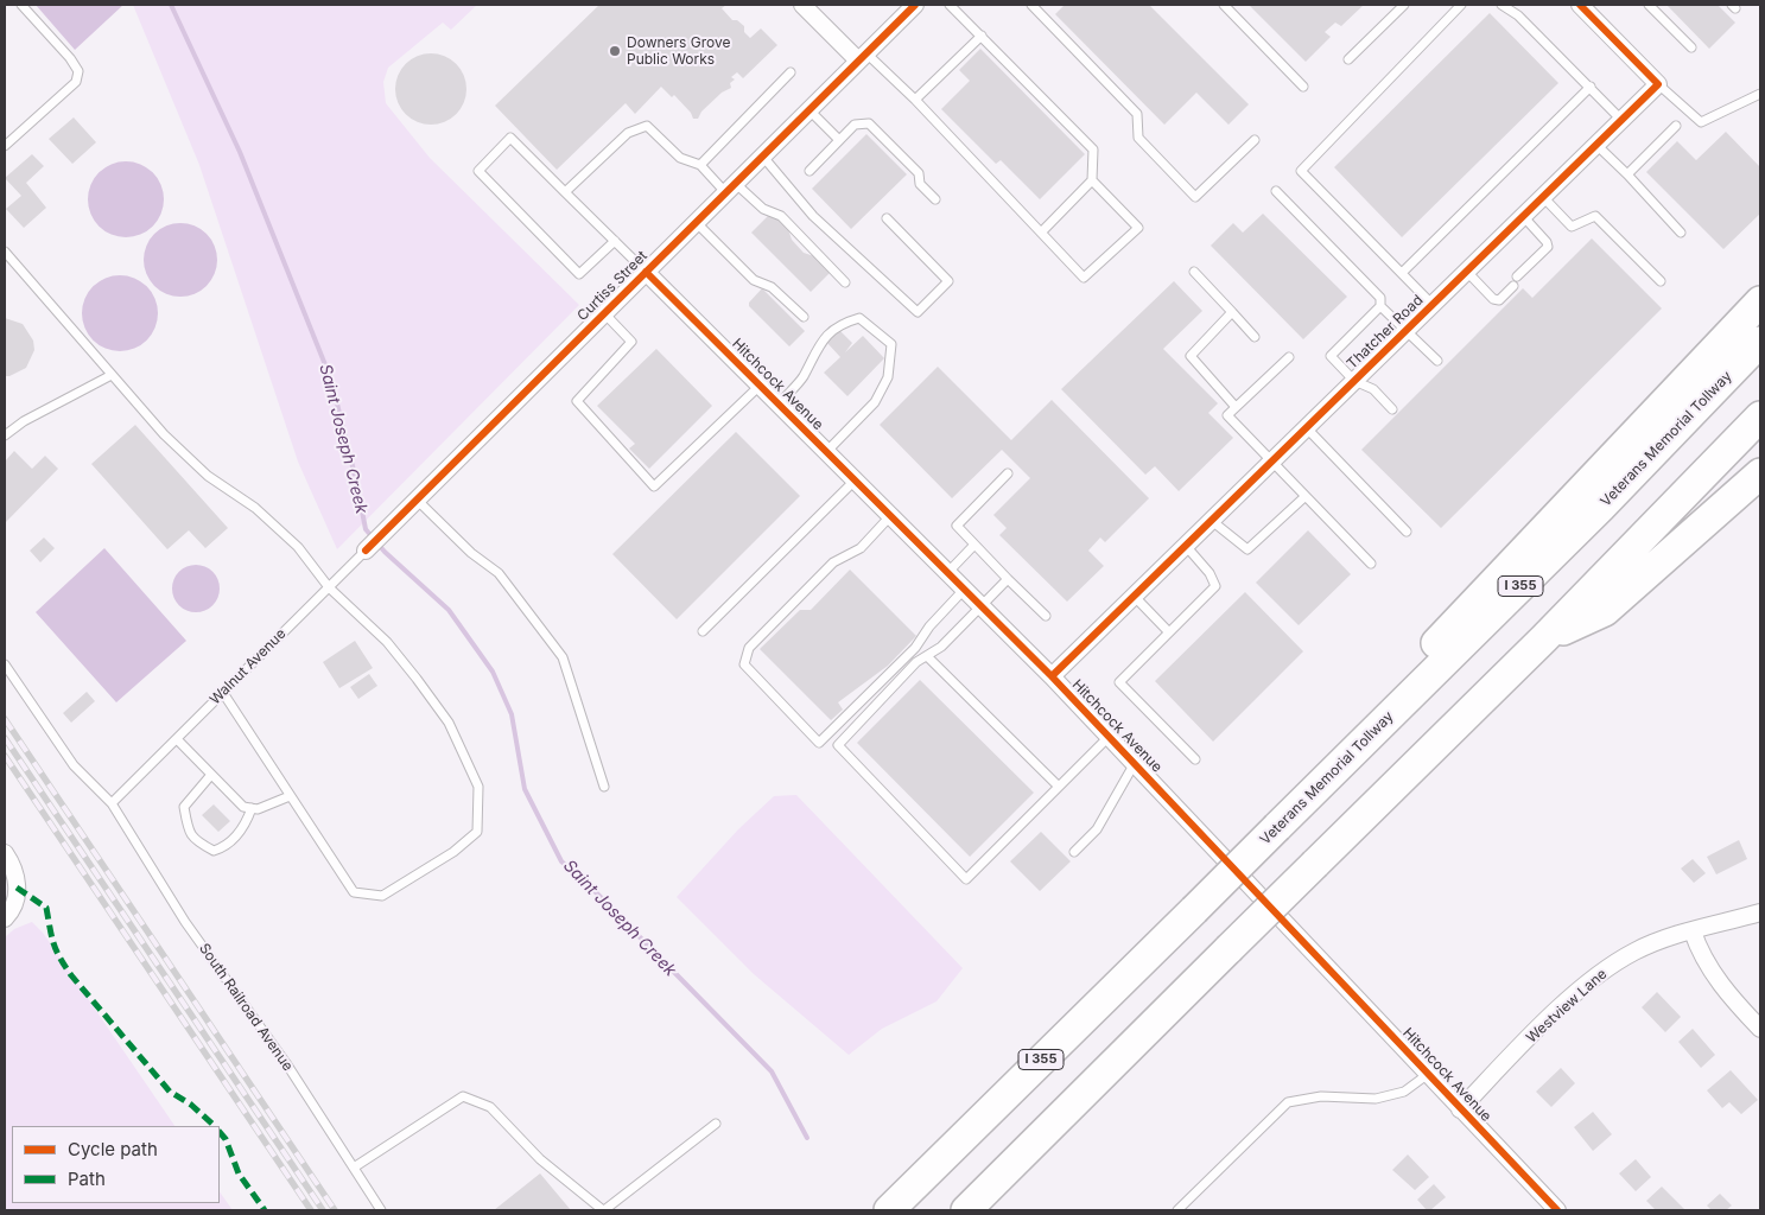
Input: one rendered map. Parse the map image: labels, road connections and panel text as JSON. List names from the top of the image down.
{
  "streets": {
    "highway": ["Veterans Memorial Tollway", "I 355"],
    "street": [
      "Curtiss Street",
      "Thatcher Road",
      "Hitchcock Avenue",
      "Walnut Avenue",
      "Westview Lane"
    ],
    "lane": ["South Railroad Avenue"]
  },
  "crossings": [
    ["Curtiss Street", "Hitchcock Avenue"],
    ["Curtiss Street", "Walnut Avenue"],
    ["Thatcher Road", "Hitchcock Avenue"],
    ["Hitchcock Avenue", "Westview Lane"],
    ["Walnut Avenue", "South Railroad Avenue"]
  ],
  "water": ["Saint Joseph Creek"],
  "places": ["Downers Grove Public Works"],
  "legend": ["Cycle path", "Path"]
}
